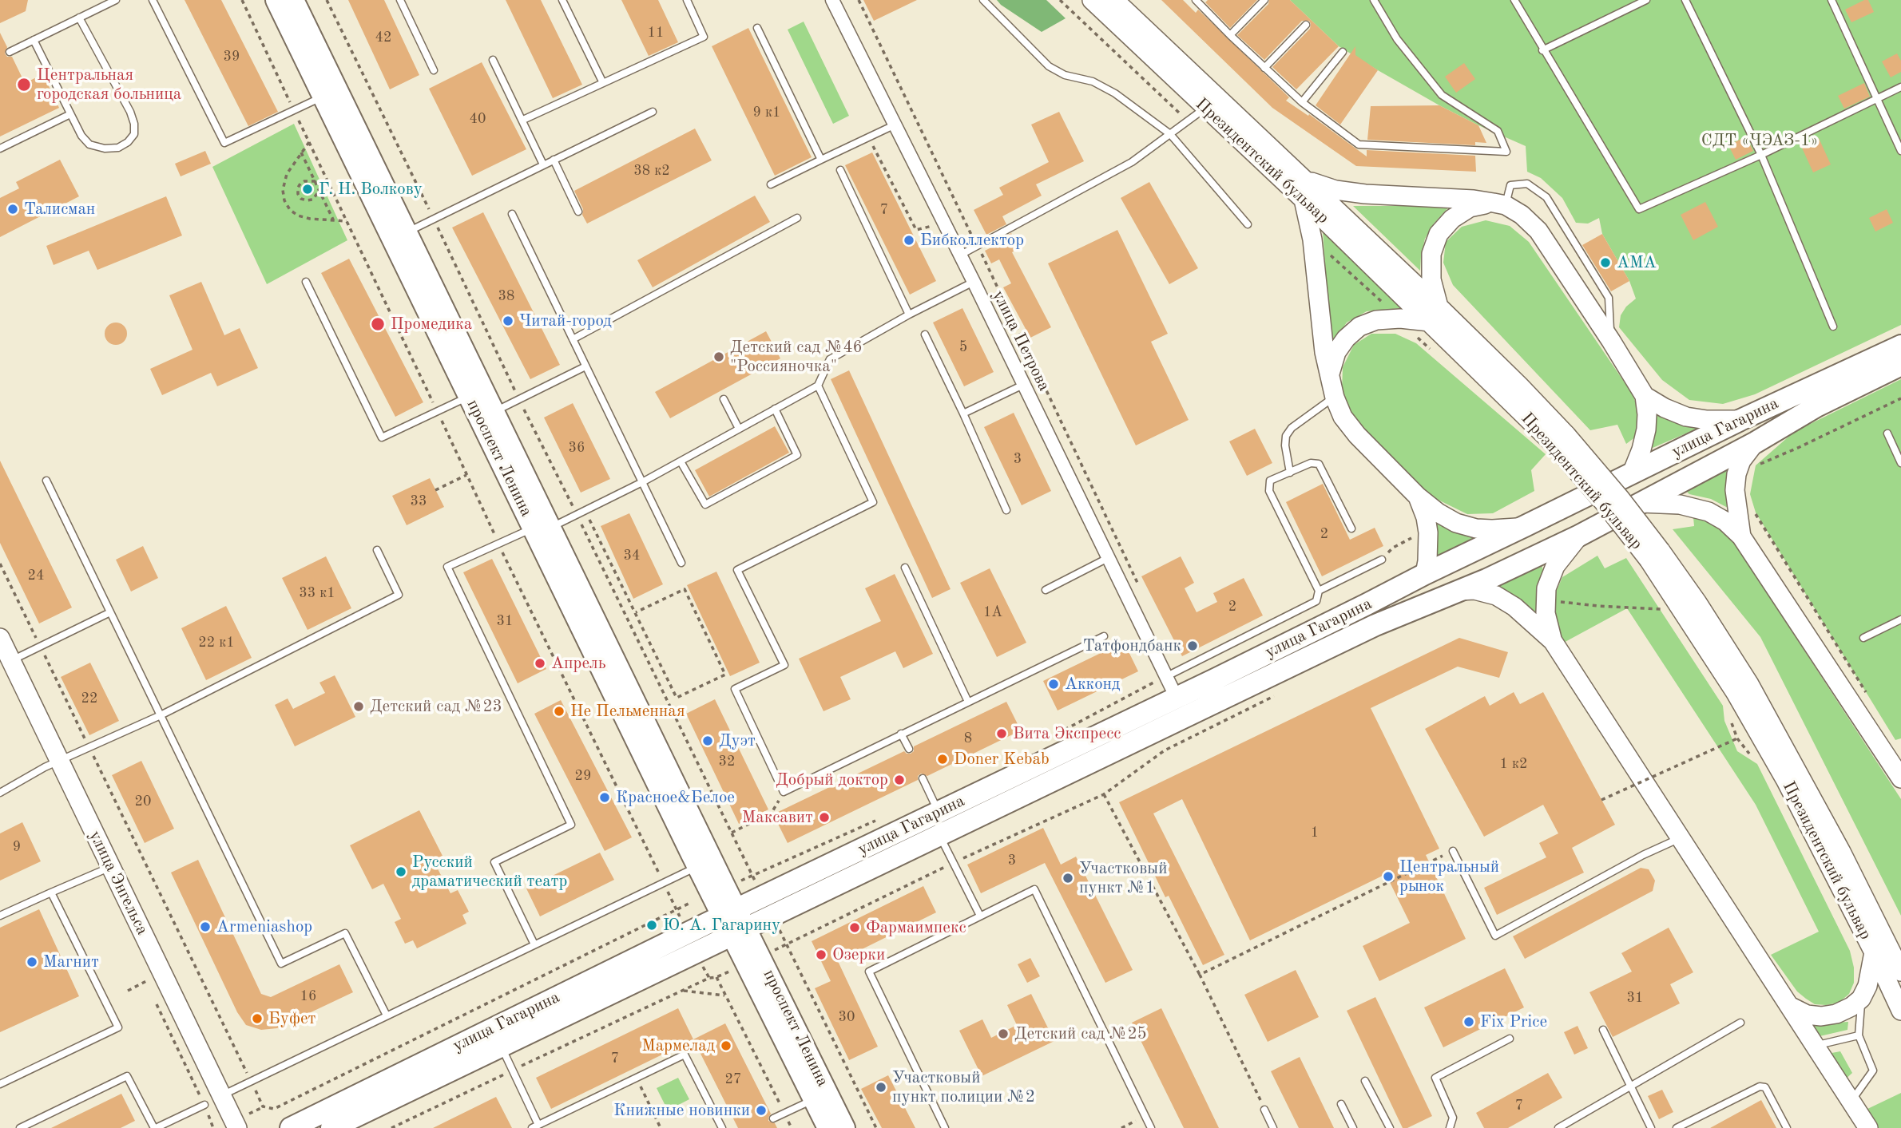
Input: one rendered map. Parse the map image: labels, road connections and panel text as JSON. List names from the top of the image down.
{
  "streets": {
    "main road": [
      "Президентский бульвар",
      "улица Гагарина",
      "проспект Ленина",
      "улица Энгельса"
    ],
    "street": ["улица Петрова"]
  },
  "crossings": [
    ["улица Петрова", "улица Гагарина"],
    ["улица Гагарина", "проспект Ленина"]
  ],
  "parks": ["СДТ «ЧЭАЗ-1»"],
  "places": [
    "Центральная городская больница",
    "Г. Н. Волкову",
    "Талисман",
    "Бибколлектор",
    "АМА",
    "Читай-город",
    "Промедика",
    "Детский сад №46 \"Россияночка\"",
    "Татфондбанк",
    "Апрель",
    "Акконд",
    "Детский сад №23",
    "Не Пельменная",
    "Вита Экспресс",
    "Дуэт",
    "Doner Kebab",
    "Добрый доктор",
    "Красное&Белое",
    "Максавит",
    "Русский драматический театр",
    "Центральный рынок",
    "Участковый пункт №1",
    "Ю. А. Гагарину",
    "Armeniashop",
    "Фармаимпекс",
    "Озерки",
    "Магнит",
    "Буфет",
    "Fix Price",
    "Детский сад №25",
    "Мармелад",
    "Участковый пункт полиции №2",
    "Книжные новинки"
  ],
  "house_numbers": [
    "11",
    "42",
    "39",
    "9 к1",
    "40",
    "38 к2",
    "7",
    "38",
    "5",
    "36",
    "3",
    "33",
    "2",
    "34",
    "24",
    "33 к1",
    "2",
    "1А",
    "31",
    "22 к1",
    "22",
    "8",
    "32",
    "1 к2",
    "29",
    "20",
    "1",
    "9",
    "3",
    "16",
    "31",
    "30",
    "7",
    "27",
    "7"
  ]
}
